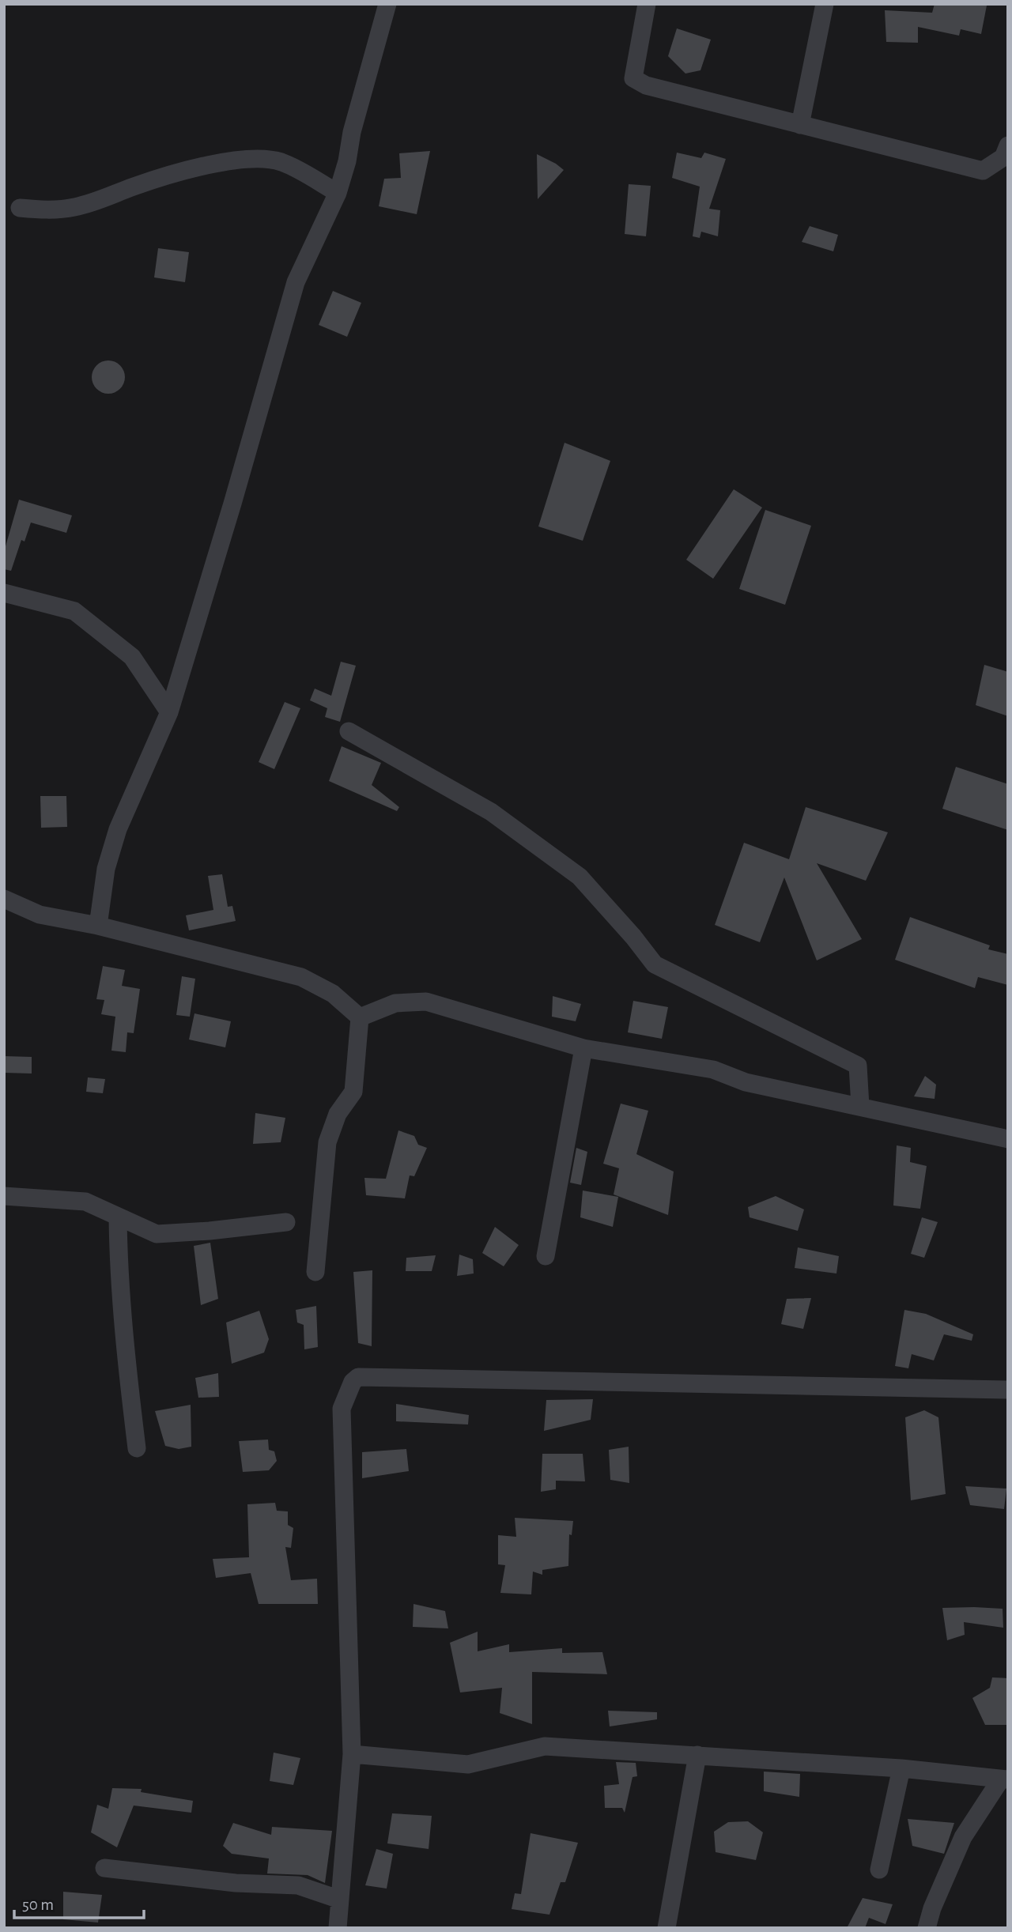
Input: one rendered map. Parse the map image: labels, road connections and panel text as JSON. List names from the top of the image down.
{
  "scale_bar": "50 m"
}
